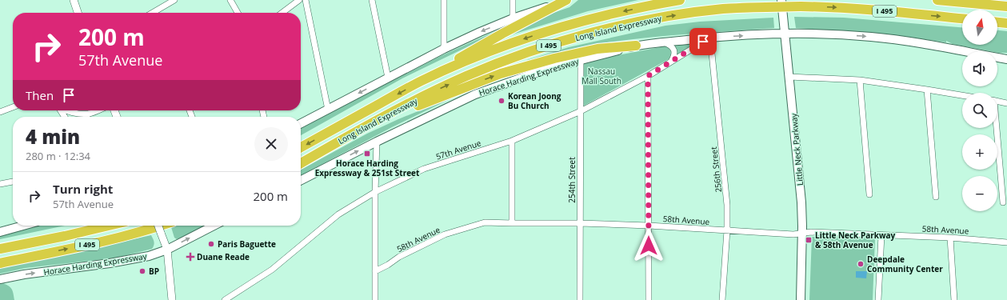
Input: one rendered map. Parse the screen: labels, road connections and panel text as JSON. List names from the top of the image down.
{
  "streets": {
    "highway": ["I 495", "Long Island Expressway"],
    "main road": ["Horace Harding Expressway", "Little Neck Parkway"],
    "street": [
      "57th Avenue",
      "256th Street",
      "254th Street",
      "58th Avenue"
    ]
  },
  "crossings": [
    ["Horace Harding Expressway", "57th Avenue"],
    ["Horace Harding Expressway", "Little Neck Parkway"],
    ["Horace Harding Expressway", "256th Street"],
    ["Horace Harding Expressway", "254th Street"],
    ["57th Avenue", "256th Street"],
    ["57th Avenue", "254th Street"],
    ["Little Neck Parkway", "58th Avenue"],
    ["256th Street", "58th Avenue"],
    ["254th Street", "58th Avenue"]
  ],
  "one_way": ["Horace Harding Expressway"],
  "parks": ["Nassau Mall South"],
  "places": {
    "other": [
      "Korean Joong Bu Church",
      "Paris Baguette",
      "Deepdale Community Center",
      "BP"
    ],
    "transit": ["Horace Harding Expressway & 251st Street", "Little Neck Parkway & 58th Avenue"],
    "health": ["Duane Reade"]
  },
  "north": "top",
  "page": {
    "map_buttons": ["+", "−"],
    "turn": ["200 m", "57th Avenue"],
    "then": "Then",
    "heading": ["4 min", "280 m · 12:34"],
    "list": [
      {
        "name": "Turn right",
        "note": "57th Avenue",
        "value": "200 m"
      }
    ]
  }
}
